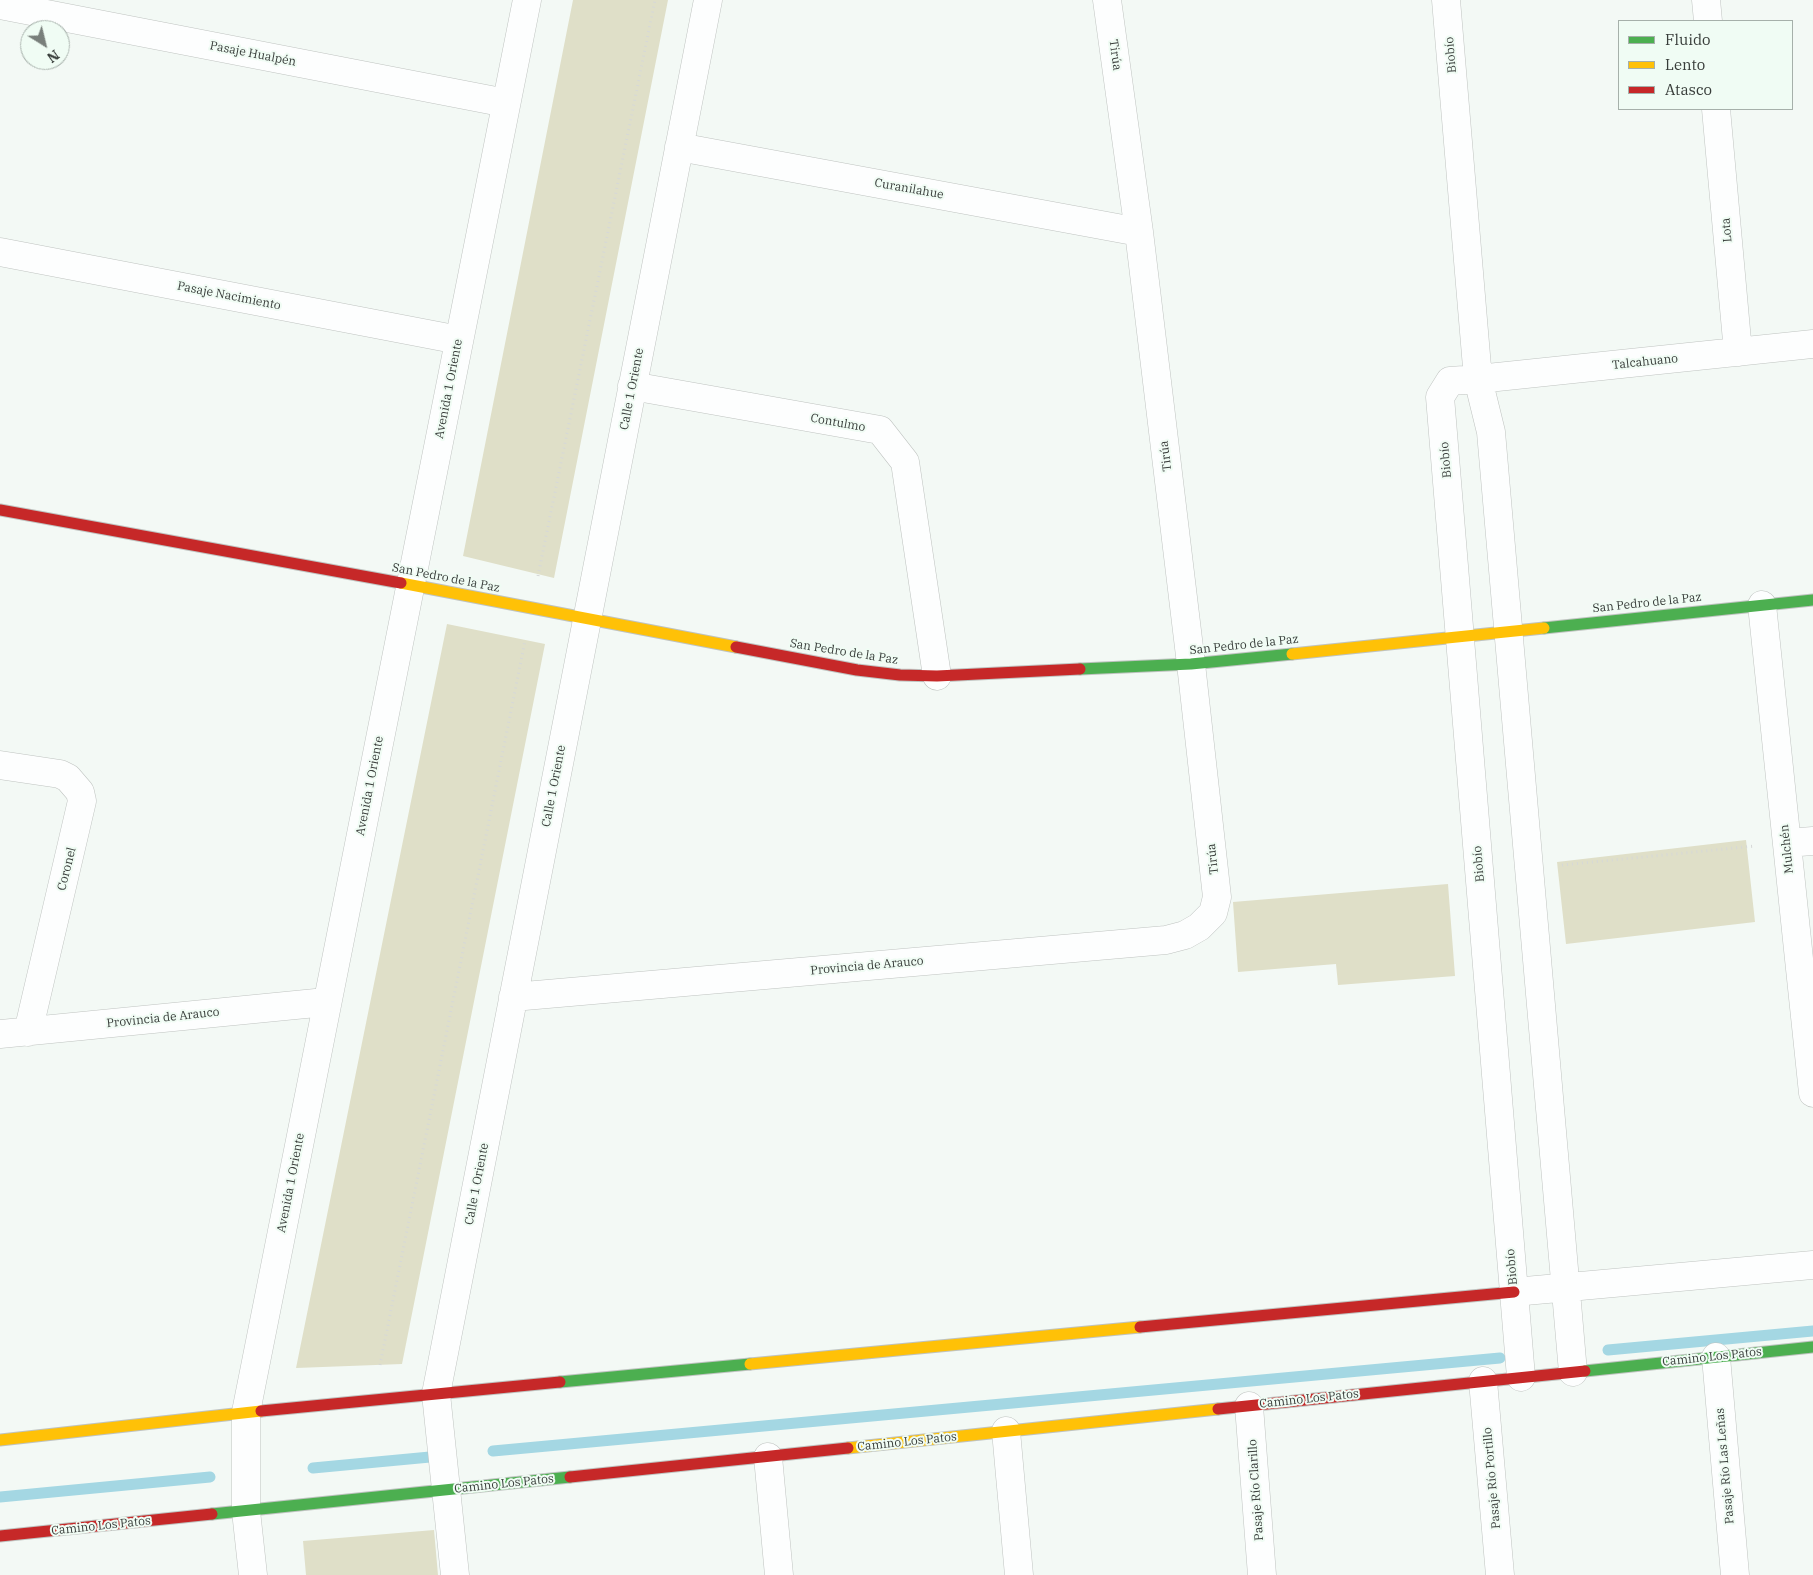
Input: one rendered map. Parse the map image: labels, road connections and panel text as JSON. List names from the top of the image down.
{
  "streets": {
    "street": [
      "Pasaje Hualpén",
      "Tirúa",
      "Biobío",
      "Curanilahue",
      "Lota",
      "Pasaje Nacimiento",
      "Talcahuano",
      "Avenida 1 Oriente",
      "Calle 1 Oriente",
      "Contulmo",
      "San Pedro de la Paz",
      "Mulchén",
      "Coronel",
      "Provincia de Arauco",
      "Camino Los Patos",
      "Pasaje Río Las Leñas",
      "Pasaje Río Portillo",
      "Pasaje Río Clarillo"
    ]
  },
  "crossings": [
    ["Pasaje Hualpén", "Avenida 1 Oriente"],
    ["Tirúa", "Curanilahue"],
    ["Tirúa", "San Pedro de la Paz"],
    ["Tirúa", "Provincia de Arauco"],
    ["Biobío", "Talcahuano"],
    ["Biobío", "San Pedro de la Paz"],
    ["Biobío", "Camino Los Patos"],
    ["Curanilahue", "Calle 1 Oriente"],
    ["Lota", "Talcahuano"],
    ["Pasaje Nacimiento", "Avenida 1 Oriente"],
    ["Avenida 1 Oriente", "San Pedro de la Paz"],
    ["Avenida 1 Oriente", "Provincia de Arauco"],
    ["Avenida 1 Oriente", "Camino Los Patos"],
    ["Calle 1 Oriente", "Contulmo"],
    ["Calle 1 Oriente", "San Pedro de la Paz"],
    ["Calle 1 Oriente", "Provincia de Arauco"],
    ["Calle 1 Oriente", "Camino Los Patos"],
    ["Contulmo", "San Pedro de la Paz"],
    ["San Pedro de la Paz", "Mulchén"],
    ["Coronel", "Provincia de Arauco"],
    ["Camino Los Patos", "Pasaje Río Las Leñas"],
    ["Camino Los Patos", "Pasaje Río Portillo"],
    ["Camino Los Patos", "Pasaje Río Clarillo"]
  ],
  "legend": ["Fluido", "Lento", "Atasco"],
  "north": "bottom right"
}
